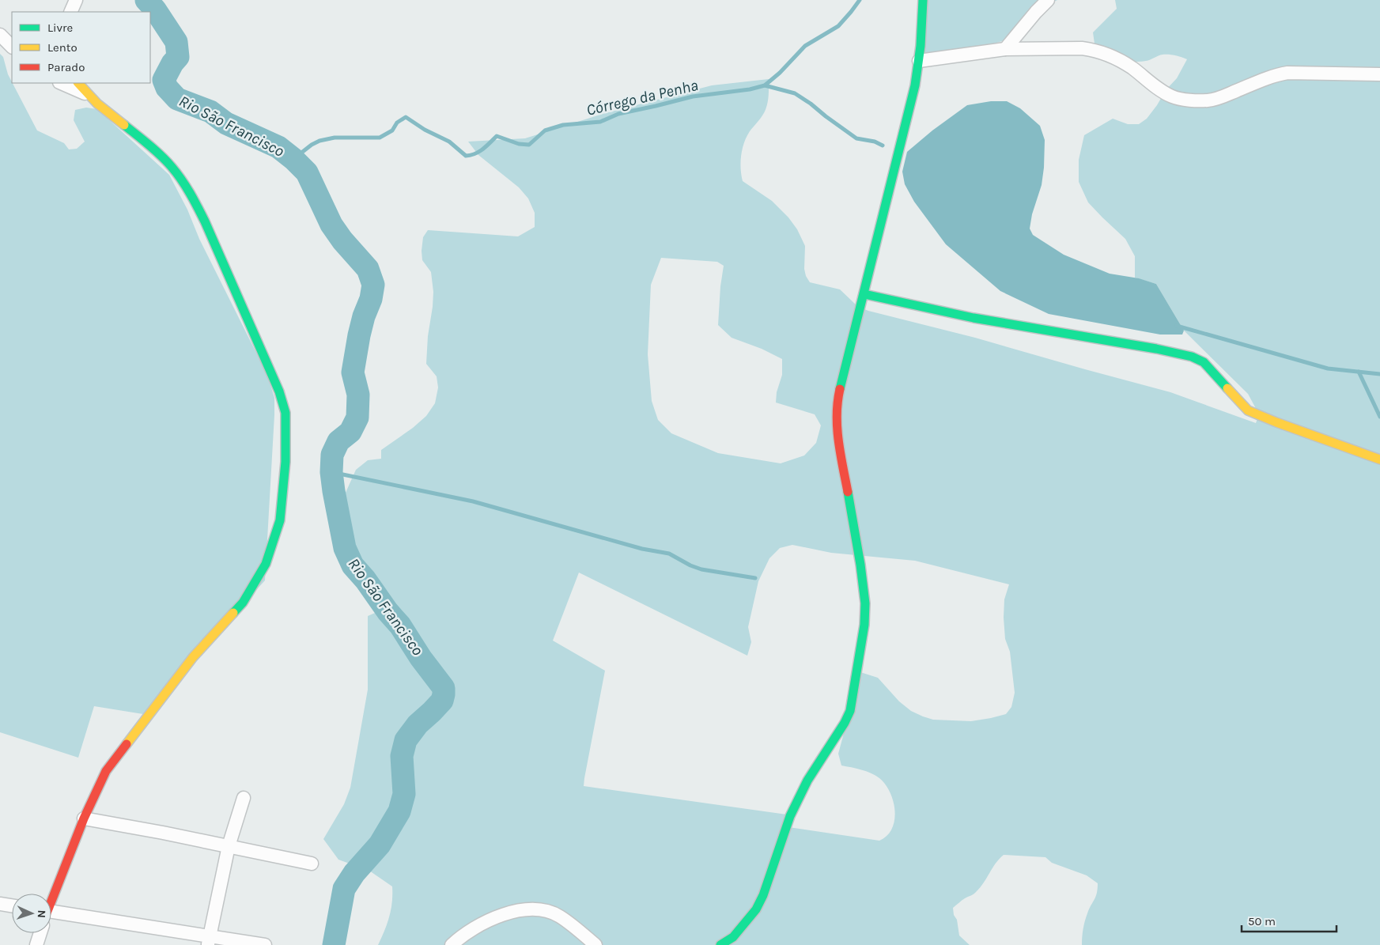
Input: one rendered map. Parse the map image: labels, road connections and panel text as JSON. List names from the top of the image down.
{
  "water": ["Córrego da Penha", "Rio São Francisco"],
  "legend": ["Livre", "Lento", "Parado"],
  "scale_bar": "50 m",
  "north": "right"
}
